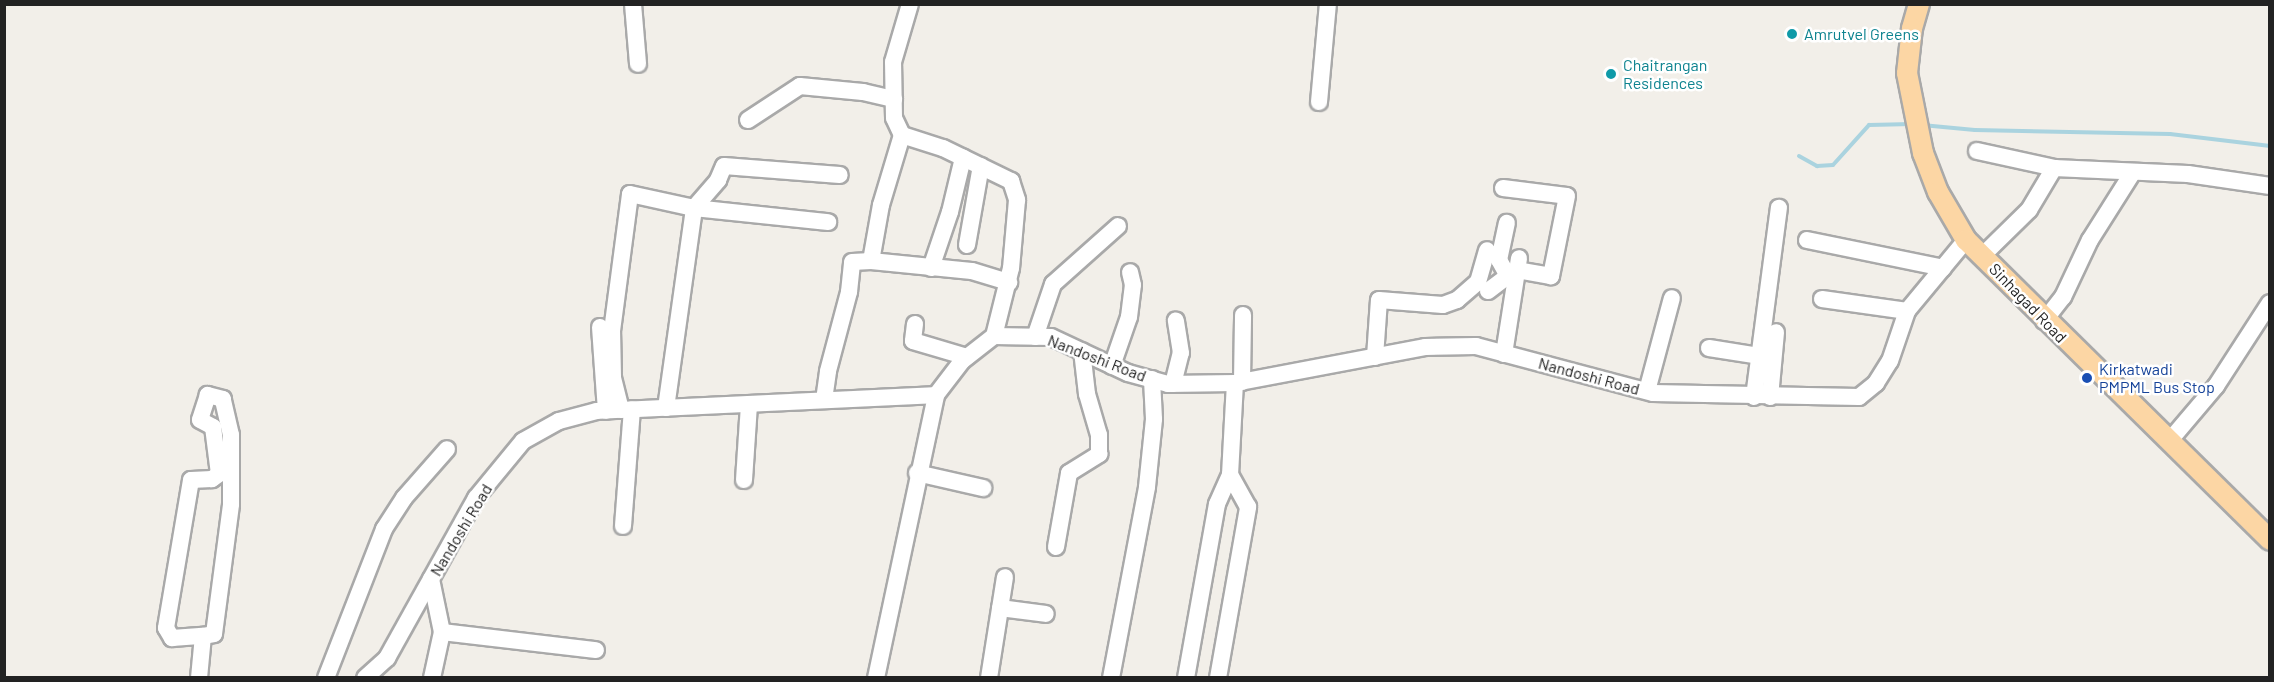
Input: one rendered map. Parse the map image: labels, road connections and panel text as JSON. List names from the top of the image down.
{
  "streets": {
    "main road": ["Sinhagad Road"],
    "street": ["Nandoshi Road"]
  },
  "crossings": [
    ["Sinhagad Road", "Nandoshi Road"]
  ],
  "places": ["Amrutvel Greens", "Chaitrangan Residences", "Kirkatwadi PMPML Bus Stop"]
}
